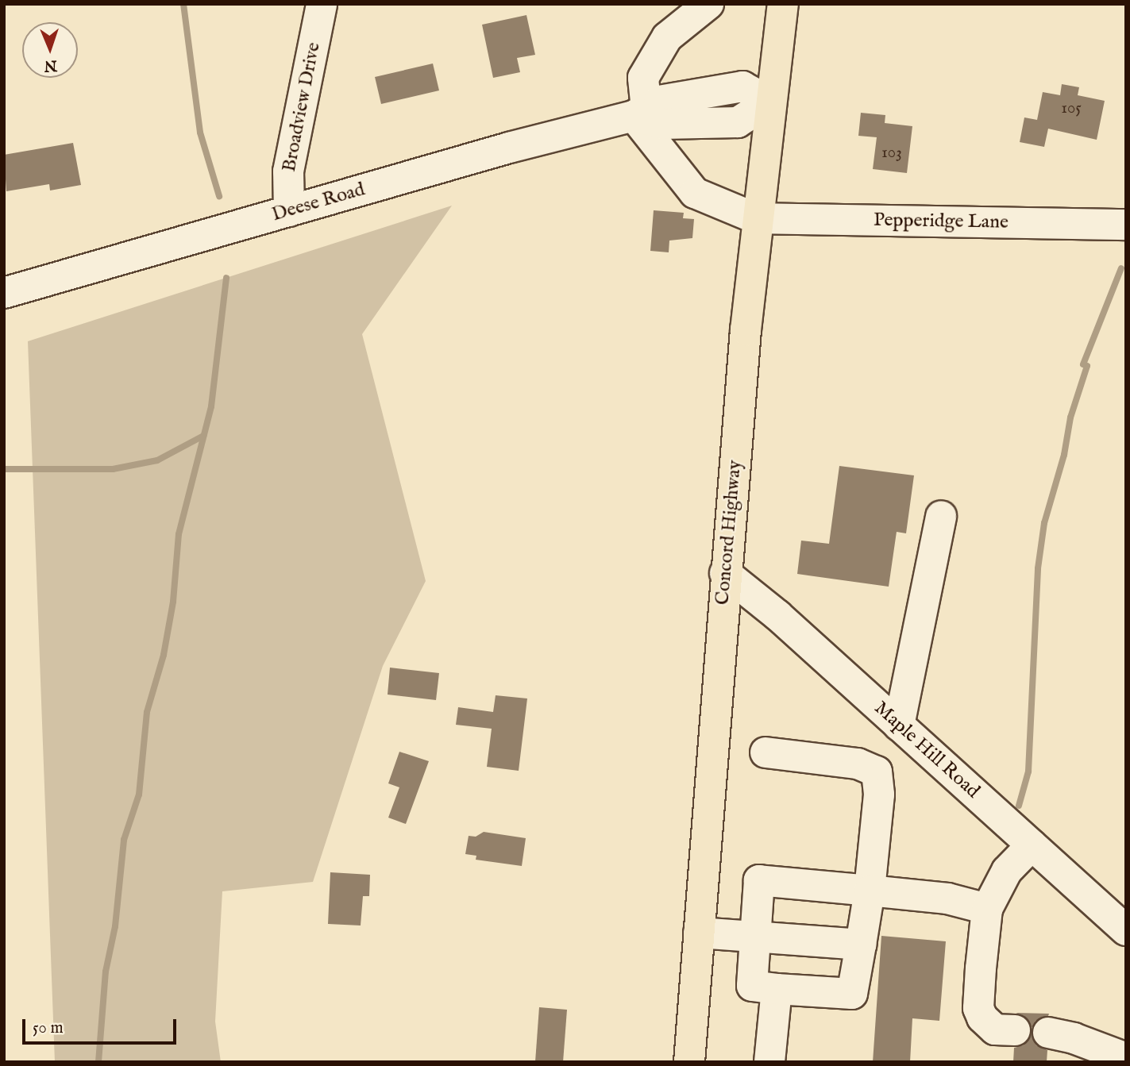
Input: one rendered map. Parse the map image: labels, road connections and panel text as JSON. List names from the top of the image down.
{
  "streets": {
    "highway": ["Concord Highway"],
    "street": [
      "Broadview Drive",
      "Deese Road",
      "Pepperidge Lane",
      "Maple Hill Road"
    ]
  },
  "crossings": [
    ["Broadview Drive", "Deese Road"],
    ["Deese Road", "Concord Highway"],
    ["Pepperidge Lane", "Concord Highway"],
    ["Concord Highway", "Maple Hill Road"]
  ],
  "house_numbers": ["105", "103"],
  "scale_bar": "50 m",
  "north": "bottom"
}
